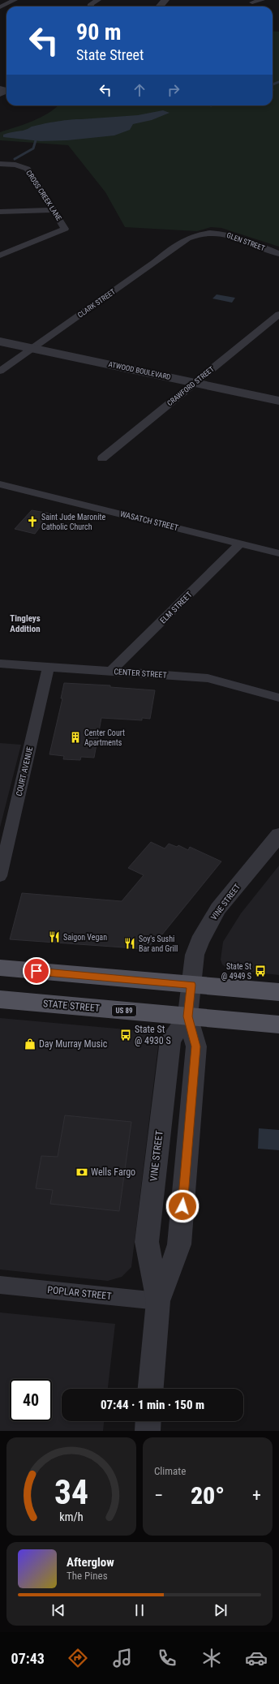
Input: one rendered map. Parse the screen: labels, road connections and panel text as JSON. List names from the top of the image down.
{
  "streets": {
    "main road": ["STATE STREET", "US 89"],
    "street": [
      "CROSS CREEK LANE",
      "GLEN STREET",
      "CLARK STREET",
      "ATWOOD BOULEVARD",
      "CRAWFORD STREET",
      "WASATCH STREET",
      "ELM STREET",
      "CENTER STREET",
      "COURT AVENUE",
      "VINE STREET",
      "POPLAR STREET"
    ]
  },
  "crossings": [
    ["GLEN STREET", "CLARK STREET"],
    ["CLARK STREET", "ATWOOD BOULEVARD"],
    ["ATWOOD BOULEVARD", "CRAWFORD STREET"],
    ["WASATCH STREET", "ELM STREET"],
    ["ELM STREET", "CENTER STREET"],
    ["CENTER STREET", "COURT AVENUE"],
    ["VINE STREET", "STATE STREET"],
    ["VINE STREET", "POPLAR STREET"]
  ],
  "districts": ["Tingleys Addition"],
  "places": {
    "church": ["Saint Jude Maronite Catholic Church"],
    "building": ["Center Court Apartments"],
    "restaurant": ["Saigon Vegan", "Soy's Sushi Bar and Grill"],
    "bus stop": ["State St @ 4949 S", "State St @ 4930 S"],
    "shop": ["Day Murray Music"],
    "bank": ["Wells Fargo"]
  },
  "page": {
    "turn": ["90 m", "State Street"],
    "limit": "40",
    "trip": "07:44 · 1 min · 150 m",
    "tile": "Climate",
    "heat": ["−", "20°", "+"],
    "song": ["Afterglow", "The Pines"],
    "tabs": "07:43",
    "gauge": ["34", "km/h"]
  }
}
